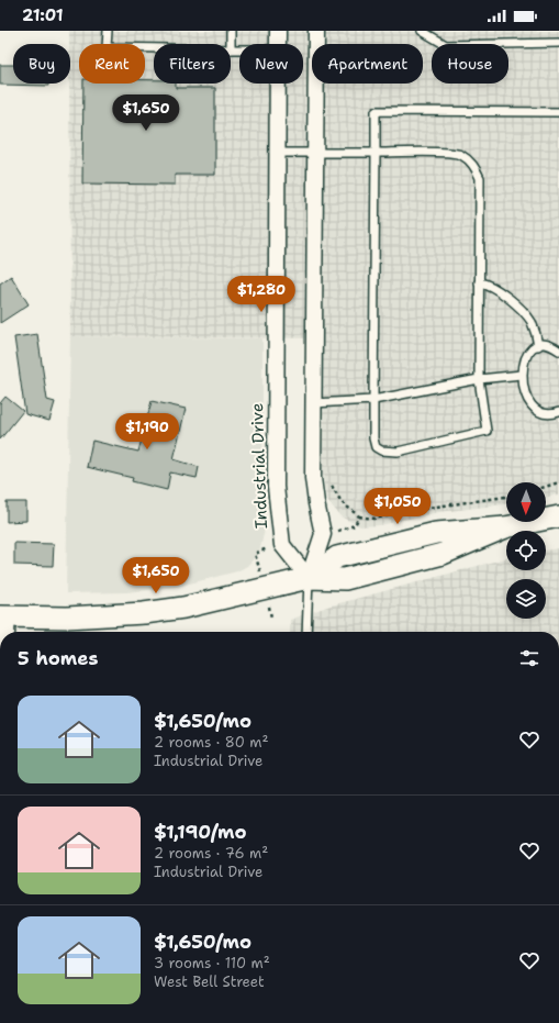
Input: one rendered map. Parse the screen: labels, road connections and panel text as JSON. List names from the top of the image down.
{
  "streets": {
    "street": ["Industrial Drive"]
  },
  "north": "bottom",
  "page": {
    "status": "21:01",
    "chip": [
      "Buy",
      "Rent",
      "Filters",
      "New",
      "Apartment",
      "House"
    ],
    "price": [
      "$1,650",
      "$1,280",
      "$1,190",
      "$1,050",
      "$1,650"
    ],
    "heading": "5 homes",
    "list": [
      {
        "name": "$1,650/mo",
        "note": "2 rooms · 80 m² · Industrial Drive"
      },
      {
        "name": "$1,190/mo",
        "note": "2 rooms · 76 m² · Industrial Drive"
      },
      {
        "name": "$1,650/mo",
        "note": "3 rooms · 110 m² · West Bell Street"
      }
    ]
  }
}
